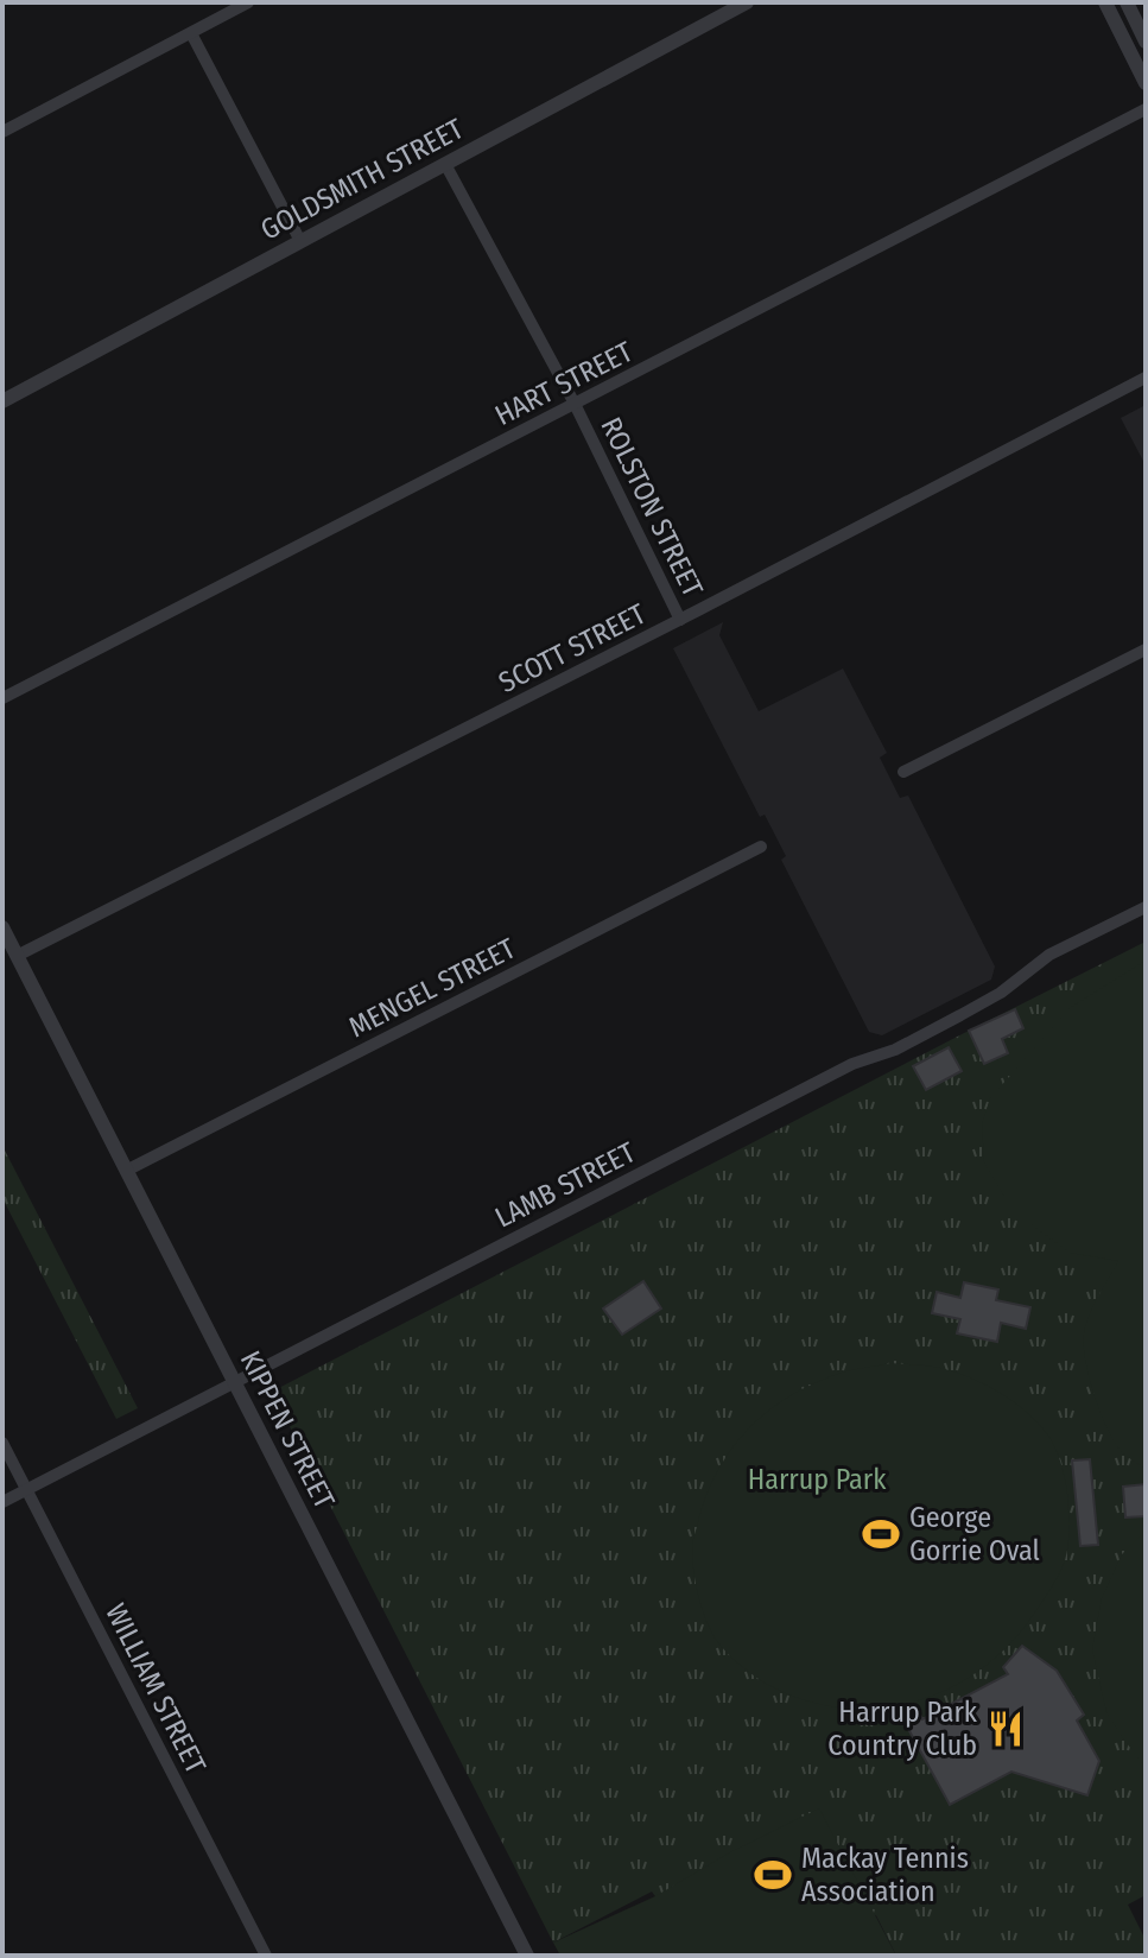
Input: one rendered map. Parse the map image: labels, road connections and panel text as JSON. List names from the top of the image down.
{
  "streets": {
    "street": [
      "GOLDSMITH STREET",
      "HART STREET",
      "ROLSTON STREET",
      "SCOTT STREET",
      "MENGEL STREET",
      "LAMB STREET",
      "KIPPEN STREET",
      "WILLIAM STREET"
    ]
  },
  "crossings": [
    ["GOLDSMITH STREET", "ROLSTON STREET"],
    ["HART STREET", "ROLSTON STREET"],
    ["ROLSTON STREET", "SCOTT STREET"],
    ["SCOTT STREET", "KIPPEN STREET"],
    ["MENGEL STREET", "KIPPEN STREET"],
    ["LAMB STREET", "KIPPEN STREET"],
    ["LAMB STREET", "WILLIAM STREET"]
  ],
  "parks": ["Harrup Park"],
  "places": {
    "sports": ["George Gorrie Oval", "Mackay Tennis Association"],
    "restaurant": ["Harrup Park Country Club"]
  }
}
